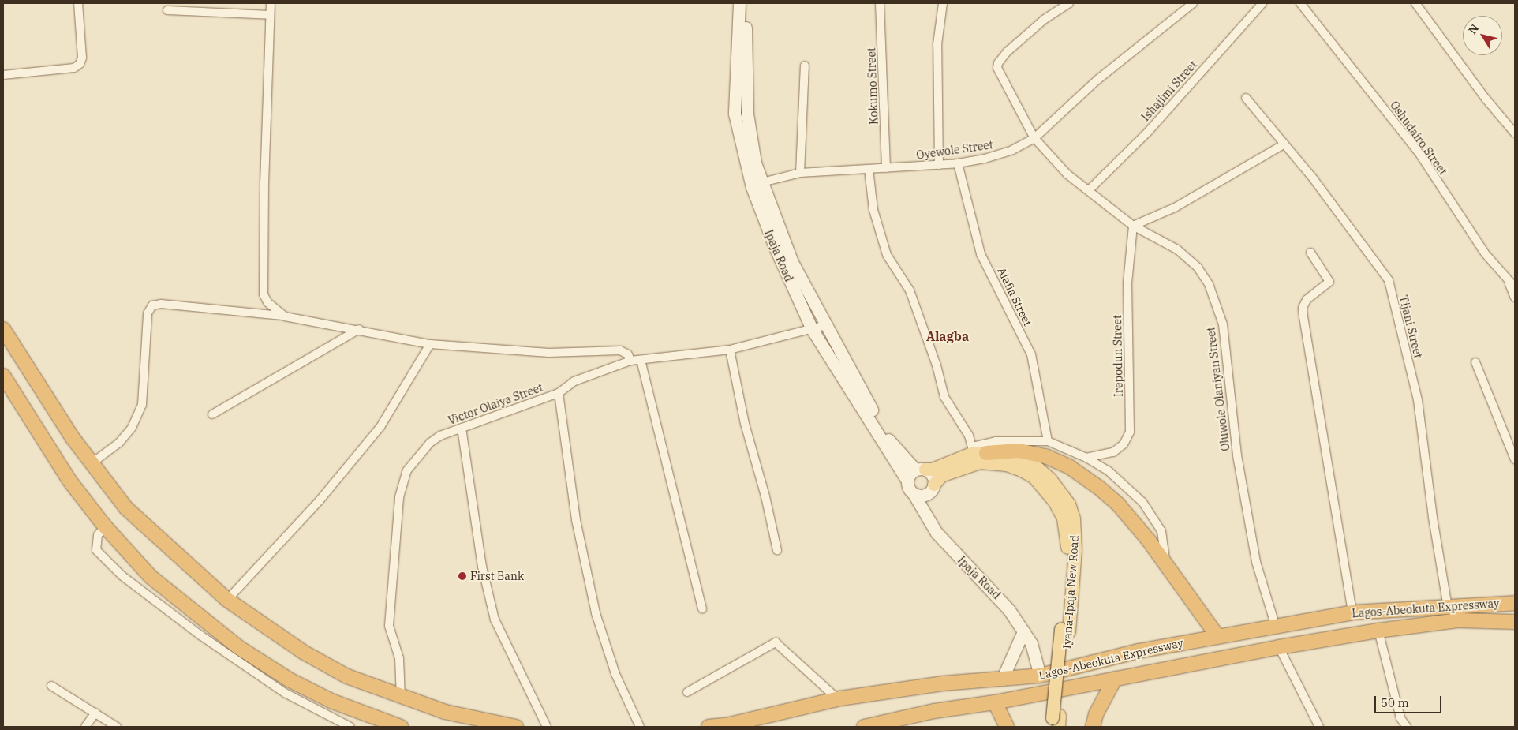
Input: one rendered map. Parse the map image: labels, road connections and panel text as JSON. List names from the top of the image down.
{
  "streets": {
    "highway": ["Lagos-Abeokuta Expressway"],
    "main road": ["Ipaja Road", "Iyana-Ipaja New Road"],
    "street": [
      "Kokumo Street",
      "Ishajimi Street",
      "Oshudairo Street",
      "Oyewole Street",
      "Alafia Street",
      "Tijani Street",
      "Irepodun Street",
      "Oluwole Olaniyan Street",
      "Victor Olaiya Street"
    ]
  },
  "crossings": [
    ["Kokumo Street", "Oyewole Street"],
    ["Ishajimi Street", "Oluwole Olaniyan Street"],
    ["Oyewole Street", "Ipaja Road"],
    ["Oyewole Street", "Alafia Street"],
    ["Oyewole Street", "Oluwole Olaniyan Street"],
    ["Ipaja Road", "Victor Olaiya Street"],
    ["Ipaja Road", "Iyana-Ipaja New Road"],
    ["Ipaja Road", "Lagos-Abeokuta Expressway"],
    ["Tijani Street", "Lagos-Abeokuta Expressway"],
    ["Irepodun Street", "Oluwole Olaniyan Street"],
    ["Oluwole Olaniyan Street", "Lagos-Abeokuta Expressway"]
  ],
  "districts": ["Alagba"],
  "places": ["First Bank"],
  "scale_bar": "50 m",
  "north": "top left"
}
